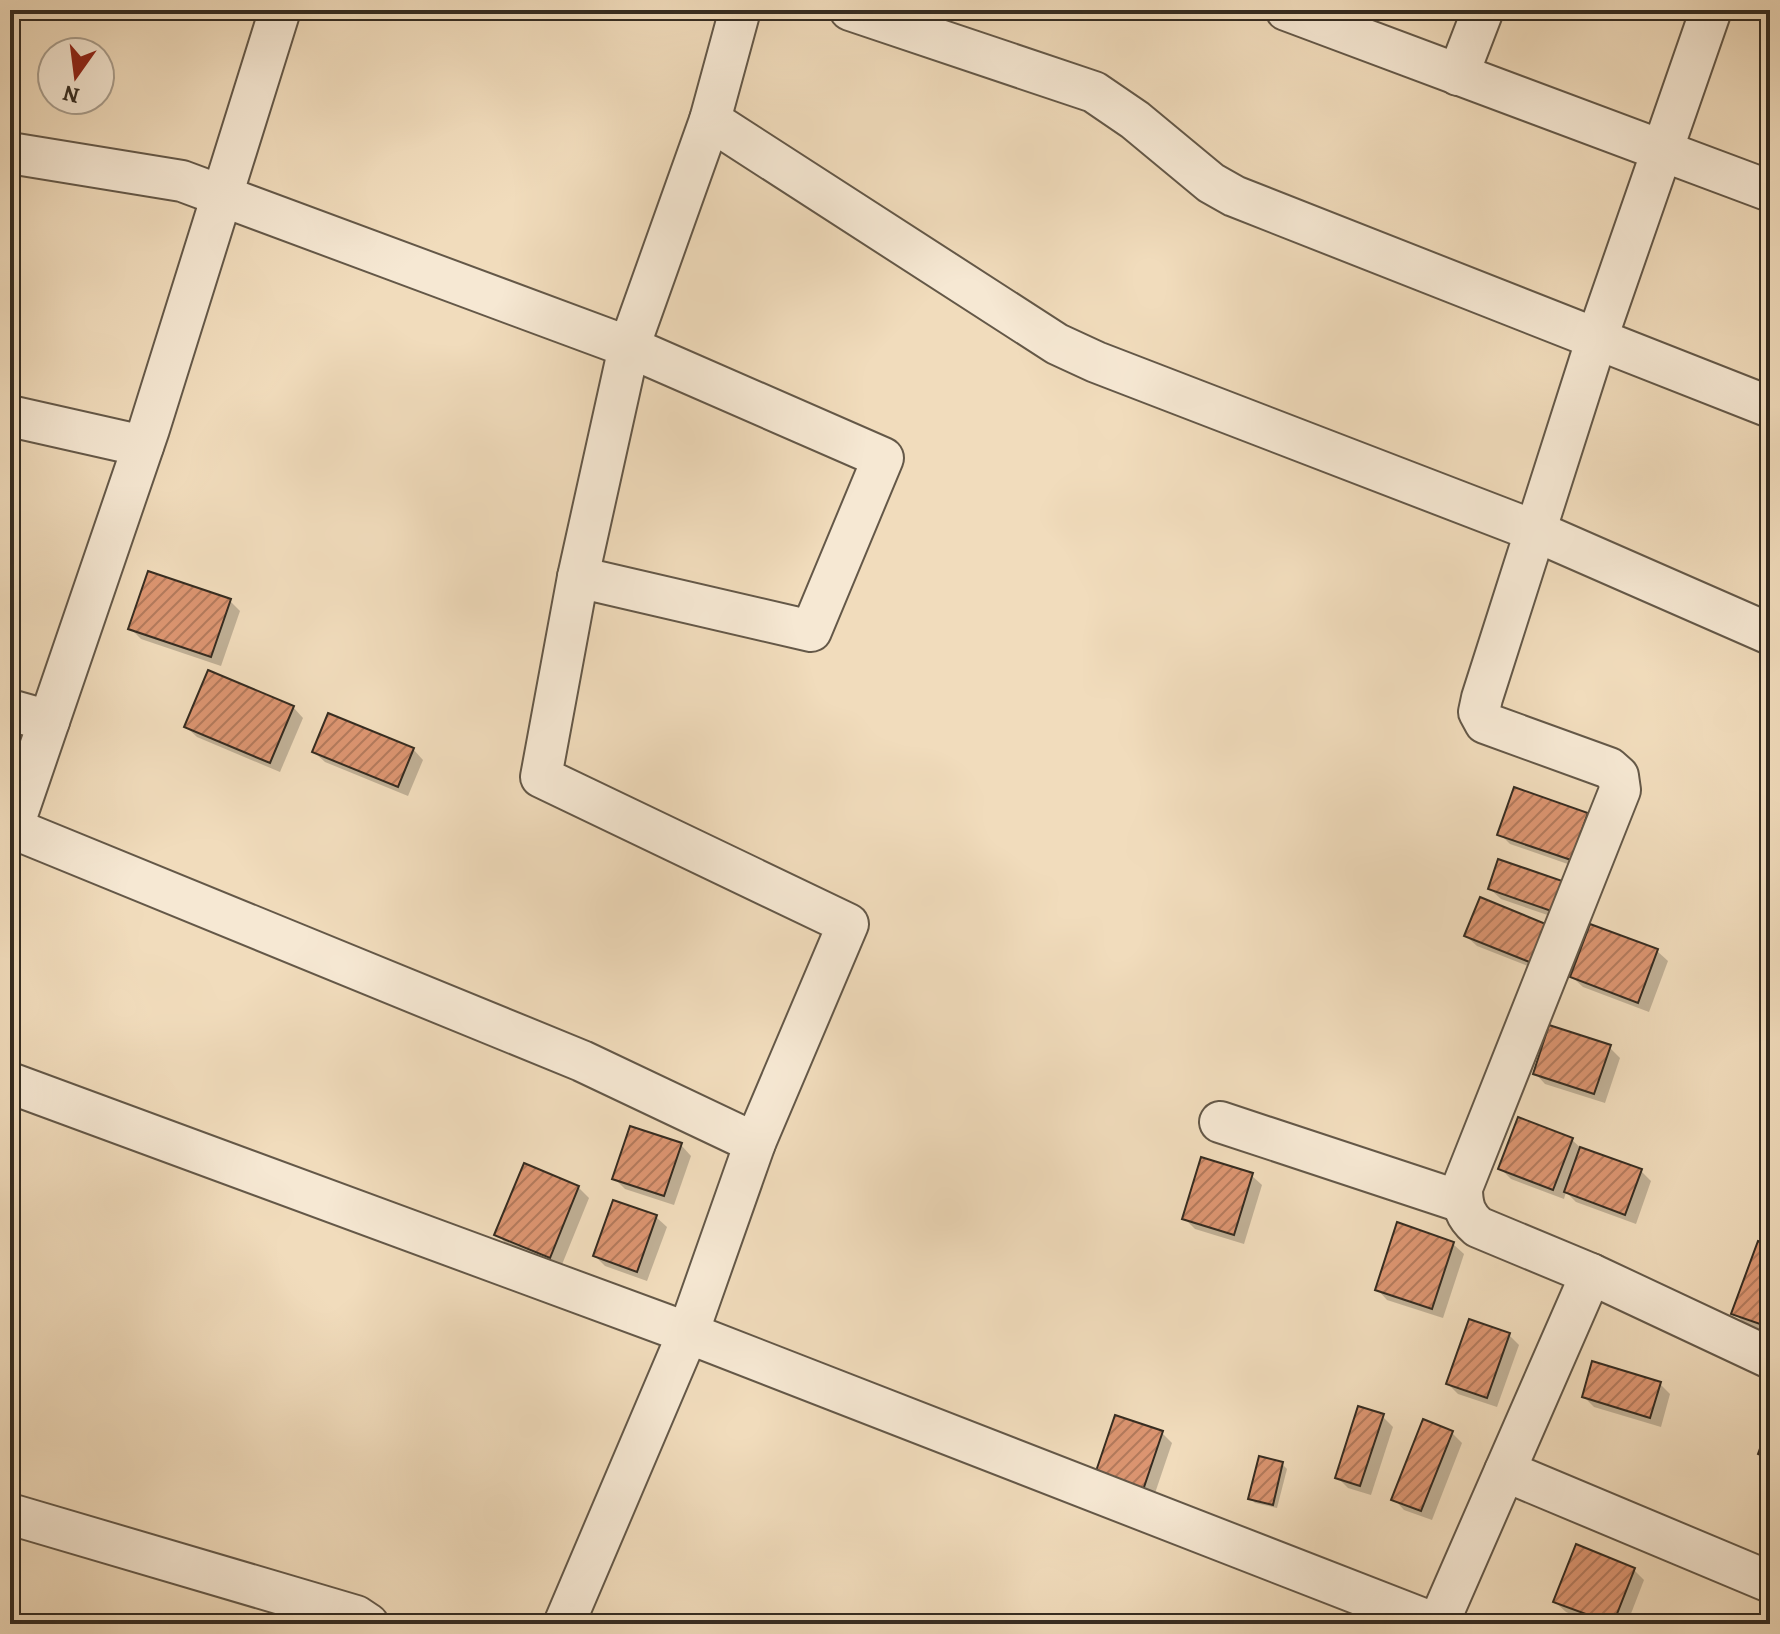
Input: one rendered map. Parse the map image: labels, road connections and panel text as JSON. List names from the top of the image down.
{
  "north": "bottom"
}
